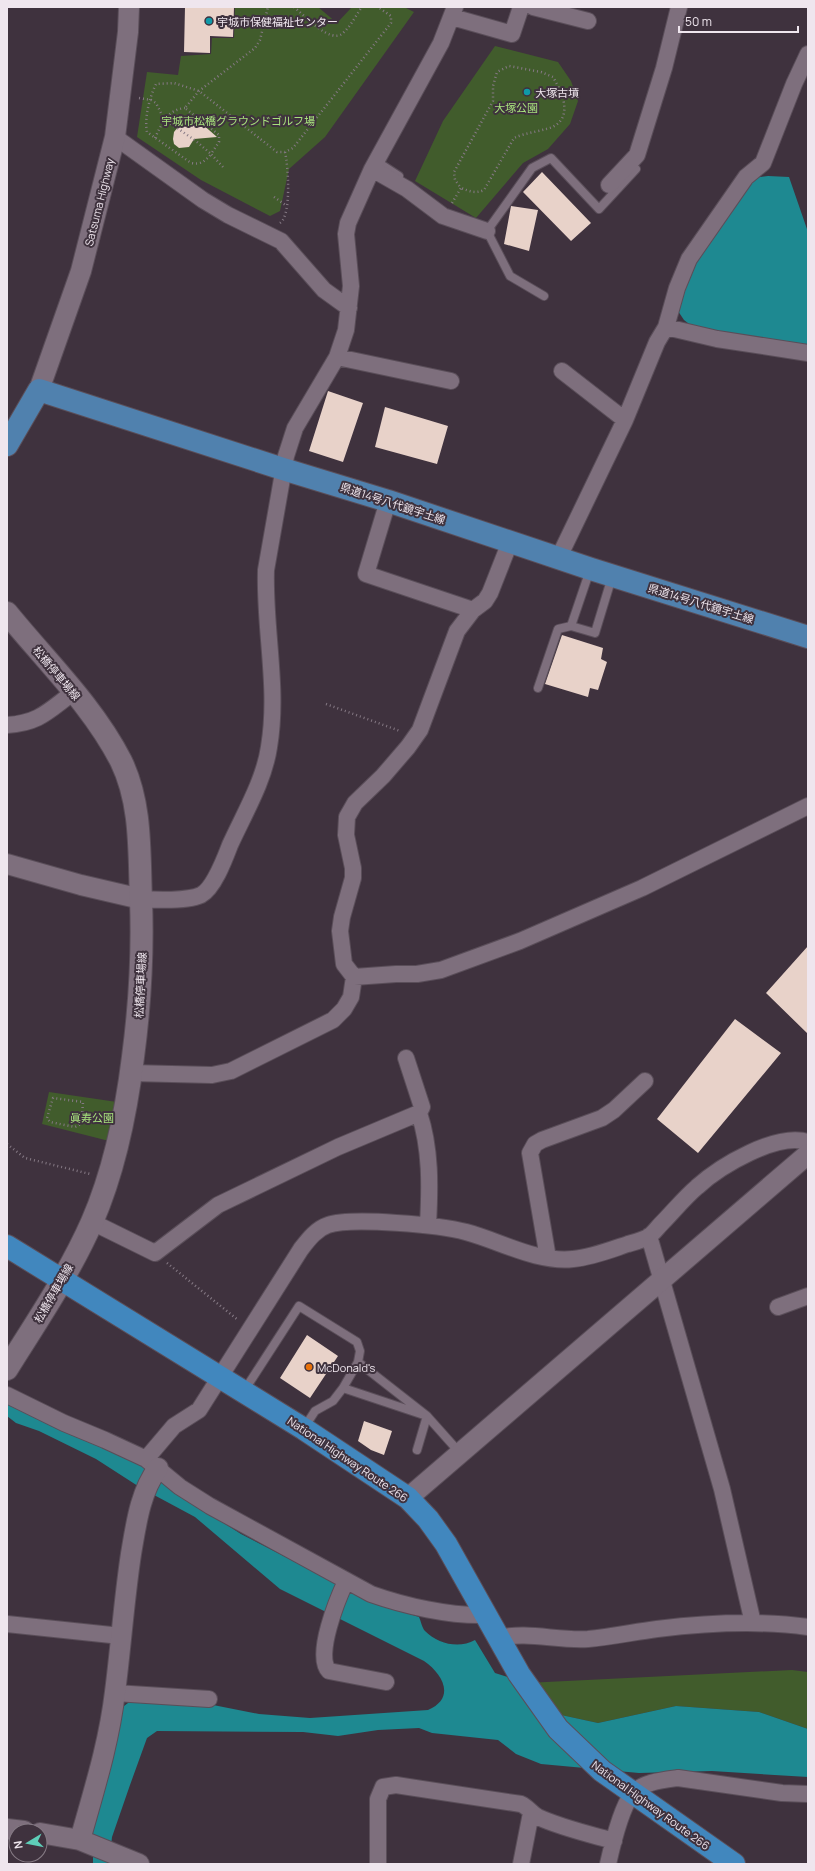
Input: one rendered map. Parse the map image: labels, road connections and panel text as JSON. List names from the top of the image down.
{
  "streets": {
    "highway": ["National Highway Route 266"],
    "main road": ["県道14号八代鏡宇土線", "松橋停車場線"],
    "street": ["Satsuma Highway"]
  },
  "crossings": [
    ["Satsuma Highway", "県道14号八代鏡宇土線"],
    ["松橋停車場線", "National Highway Route 266"]
  ],
  "parks": ["大塚公園", "宇城市松橋グラウンドゴルフ場", "眞寿公園"],
  "places": ["宇城市保健福祉センター", "大塚古墳", "McDonald's"],
  "scale_bar": "50 m",
  "north": "left"
}
